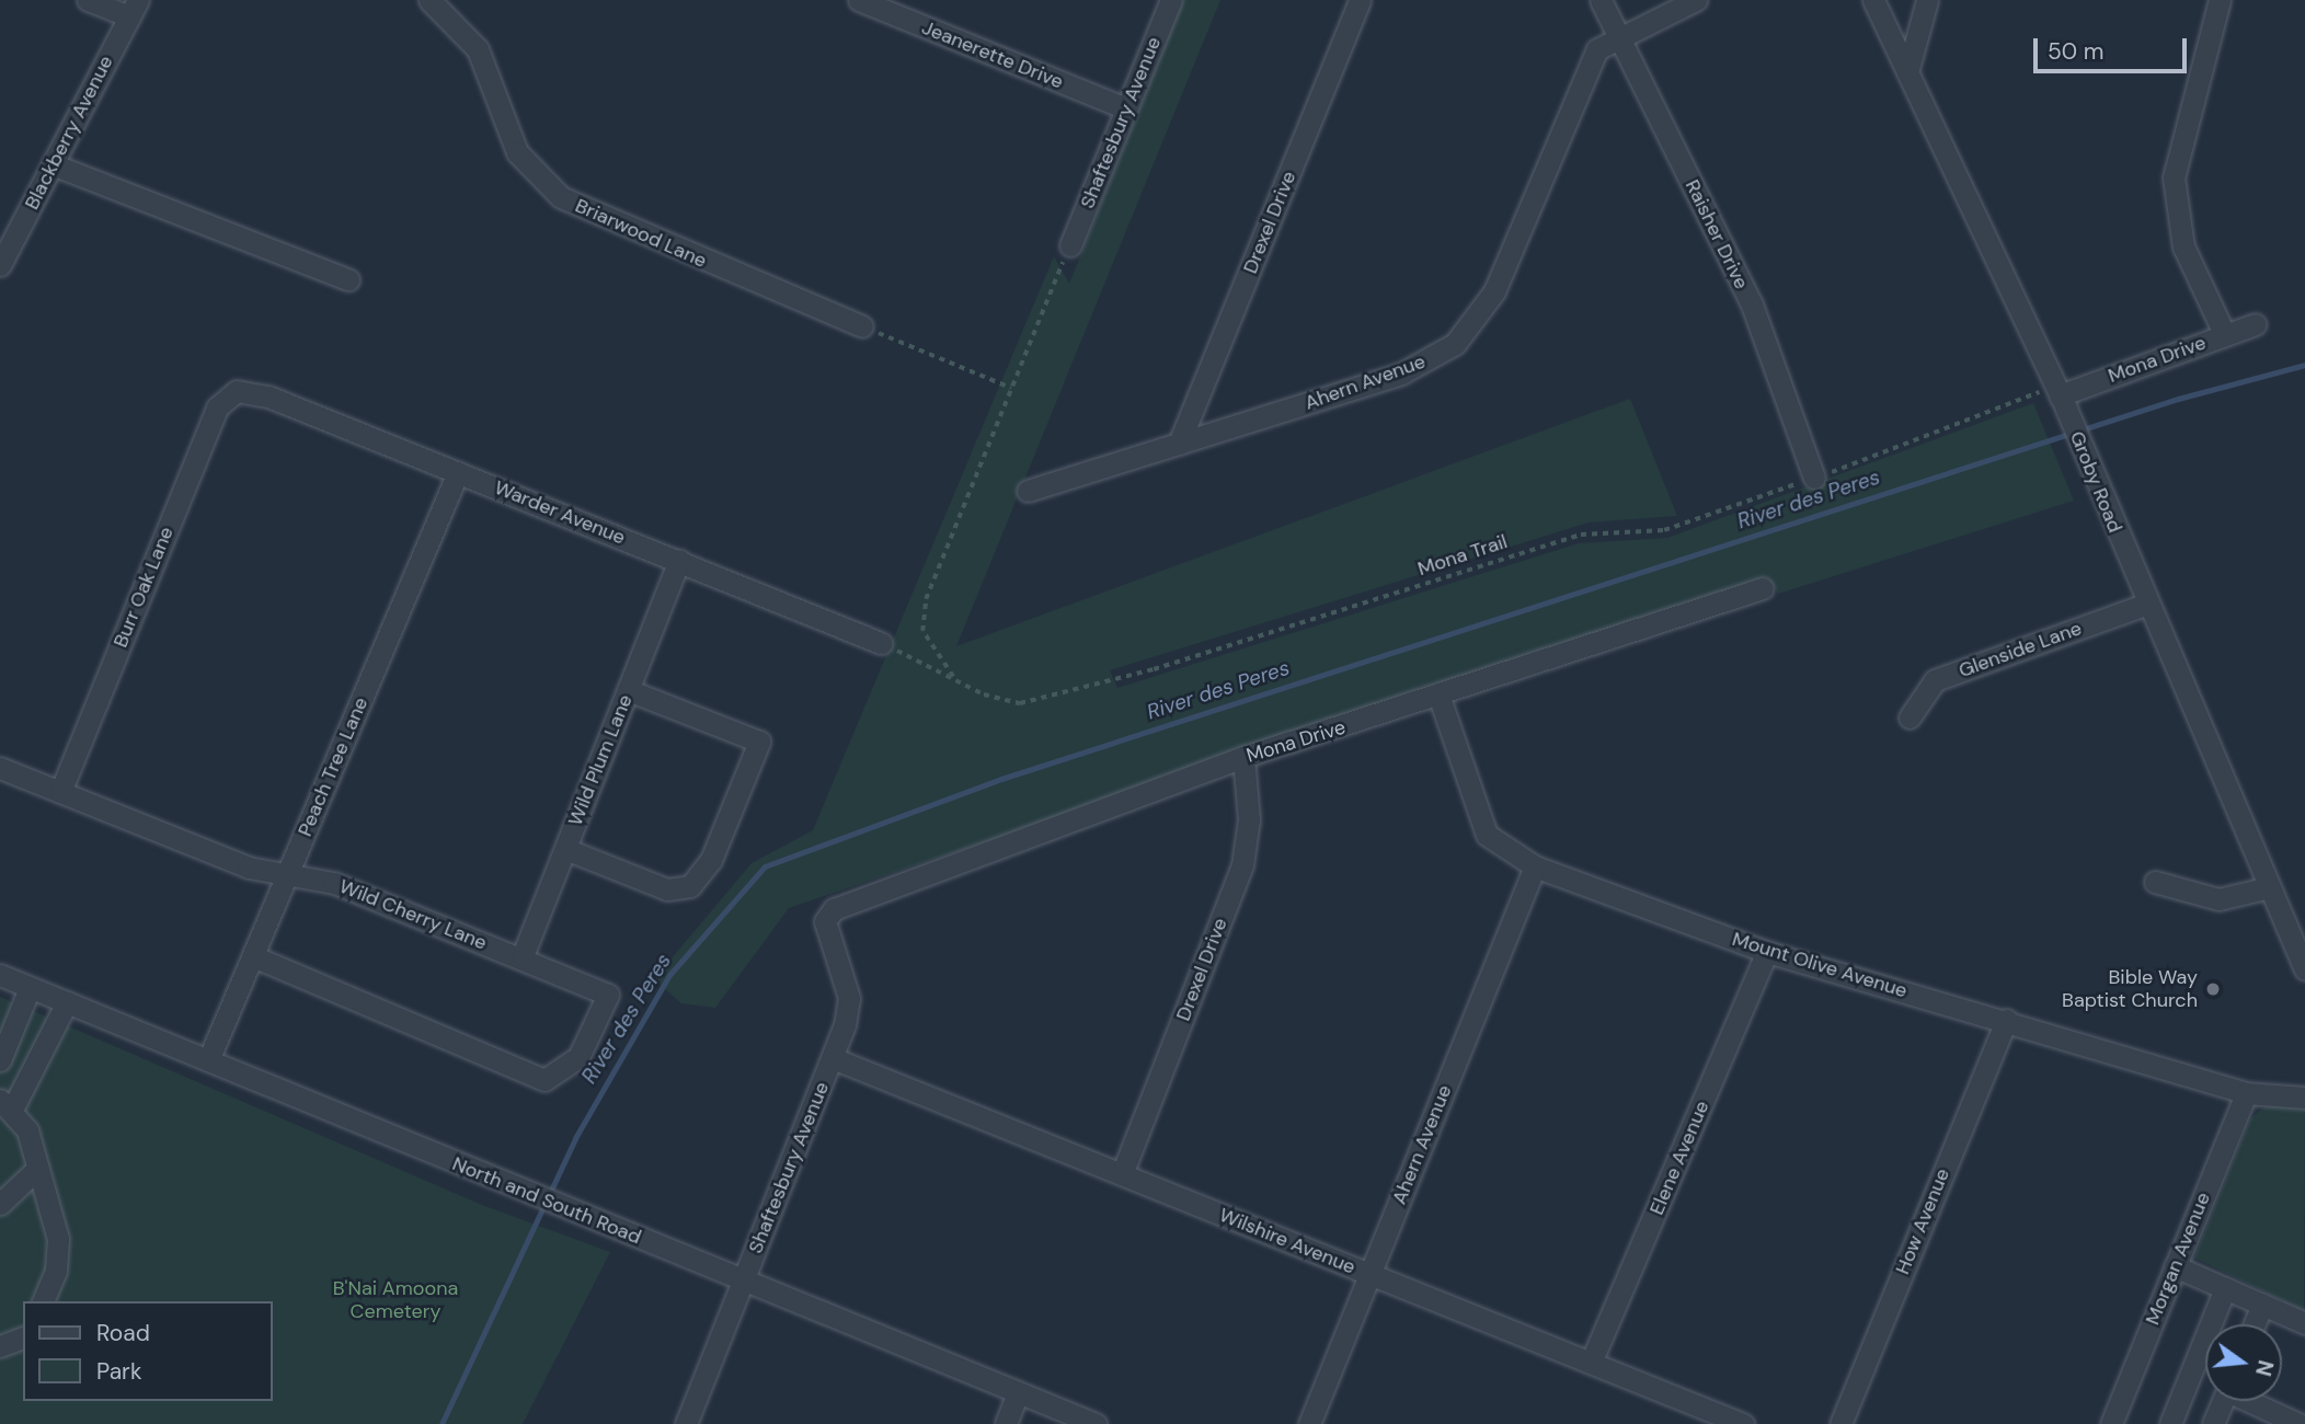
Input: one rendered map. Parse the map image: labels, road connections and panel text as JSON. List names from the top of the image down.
{
  "streets": {
    "street": [
      "Jeanerette Drive",
      "Shaftesbury Avenue",
      "Blackberry Avenue",
      "Drexel Drive",
      "Briarwood Lane",
      "Raisher Drive",
      "Mona Drive",
      "Ahern Avenue",
      "Groby Road",
      "Warder Avenue",
      "Burr Oak Lane",
      "Glenside Lane",
      "Wild Plum Lane",
      "Peach Tree Lane",
      "Wild Cherry Lane",
      "Mount Olive Avenue",
      "Elene Avenue",
      "North and South Road",
      "How Avenue",
      "Wilshire Avenue",
      "Morgan Avenue"
    ],
    "path": ["Mona Trail"]
  },
  "crossings": [
    ["Jeanerette Drive", "Shaftesbury Avenue"],
    ["Shaftesbury Avenue", "Mona Drive"],
    ["Shaftesbury Avenue", "North and South Road"],
    ["Shaftesbury Avenue", "Wilshire Avenue"],
    ["Drexel Drive", "Mona Drive"],
    ["Drexel Drive", "Ahern Avenue"],
    ["Drexel Drive", "Wilshire Avenue"],
    ["Raisher Drive", "Ahern Avenue"],
    ["Raisher Drive", "Mona Trail"],
    ["Mona Drive", "Groby Road"],
    ["Mona Drive", "Mona Trail"],
    ["Mona Drive", "Mount Olive Avenue"],
    ["Ahern Avenue", "Mount Olive Avenue"],
    ["Ahern Avenue", "Wilshire Avenue"],
    ["Groby Road", "Mona Trail"],
    ["Groby Road", "Glenside Lane"],
    ["Warder Avenue", "Mona Trail"],
    ["Warder Avenue", "Burr Oak Lane"],
    ["Warder Avenue", "Wild Plum Lane"],
    ["Warder Avenue", "Peach Tree Lane"],
    ["Burr Oak Lane", "Wild Cherry Lane"],
    ["Wild Plum Lane", "Wild Cherry Lane"],
    ["Peach Tree Lane", "Wild Cherry Lane"],
    ["Peach Tree Lane", "North and South Road"],
    ["Mount Olive Avenue", "Elene Avenue"],
    ["Mount Olive Avenue", "How Avenue"],
    ["Mount Olive Avenue", "Morgan Avenue"],
    ["Elene Avenue", "Wilshire Avenue"]
  ],
  "water": ["River des Peres"],
  "parks": ["B'Nai Amoona Cemetery"],
  "places": ["Bible Way Baptist Church"],
  "legend": ["Road", "Park"],
  "scale_bar": "50 m",
  "north": "right"
}
